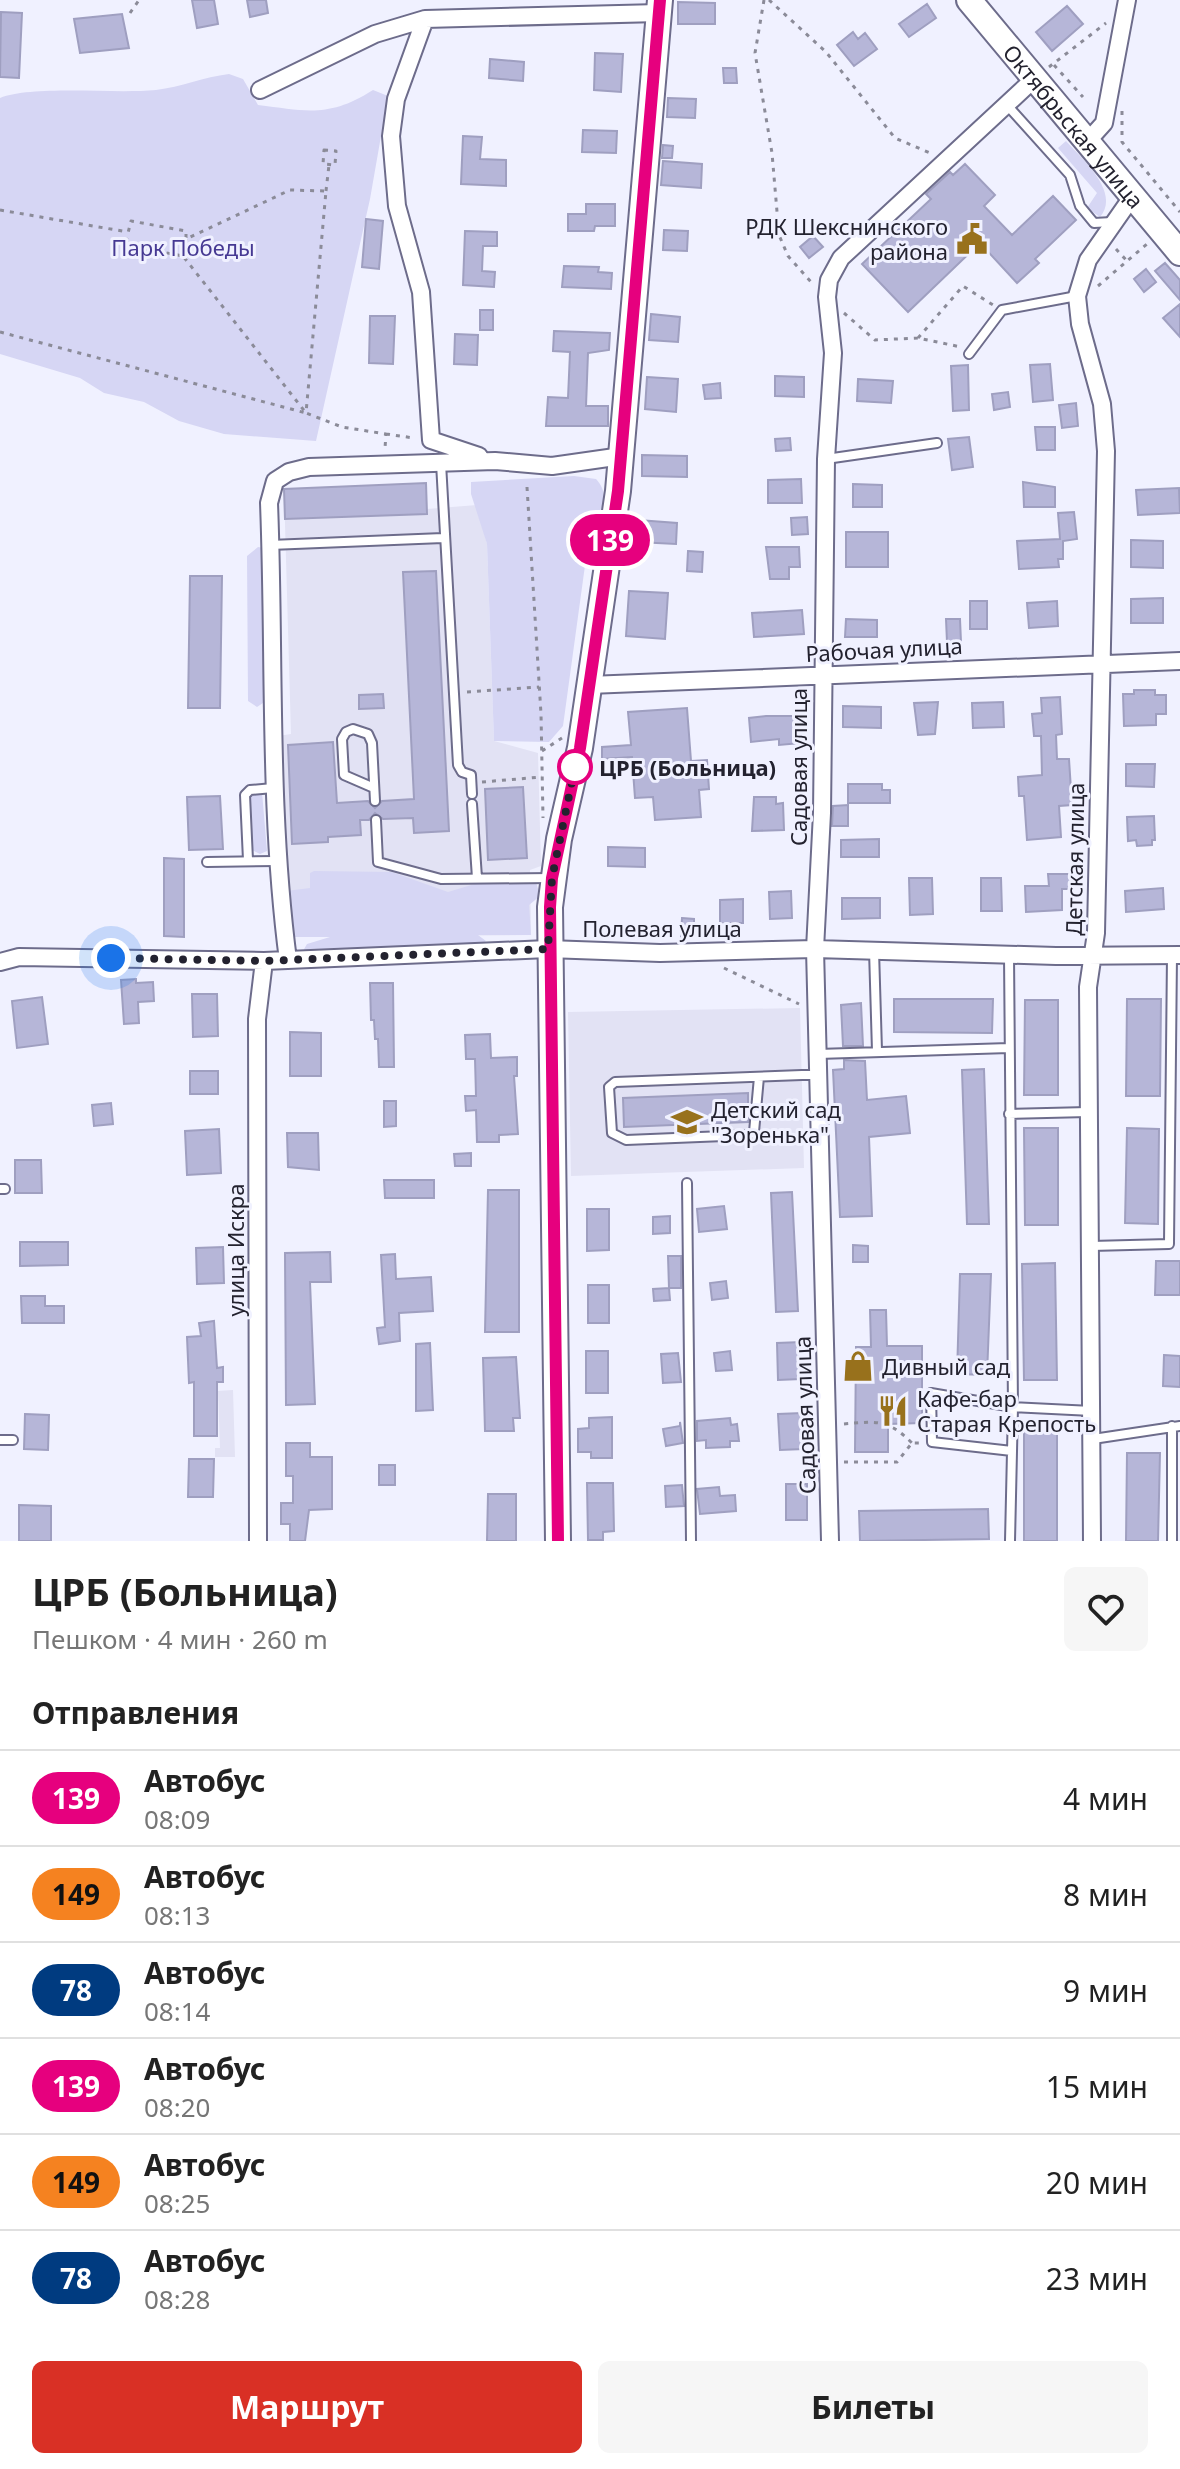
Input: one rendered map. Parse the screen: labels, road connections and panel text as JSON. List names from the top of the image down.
{
  "streets": {
    "street": [
      "Октябрьская улица",
      "Рабочая улица",
      "Садовая улица",
      "Детская улица",
      "Полевая улица",
      "улица Искра"
    ]
  },
  "crossings": [
    ["Октябрьская улица", "Садовая улица"],
    ["Октябрьская улица", "Детская улица"],
    ["Рабочая улица", "Садовая улица"],
    ["Рабочая улица", "Детская улица"],
    ["Садовая улица", "Полевая улица"],
    ["Детская улица", "Полевая улица"],
    ["Полевая улица", "улица Искра"]
  ],
  "parks": ["Парк Победы"],
  "places": {
    "public building": ["РДК Шекснинского района"],
    "other": ["ЦРБ (Больница)"],
    "school or university": ["Детский сад \"Зоренька\""],
    "shop": ["Дивный сад"],
    "restaurant": ["Кафе-бар Старая Крепость"]
  },
  "lines": ["bus line 139"],
  "page": {
    "on_map": "139",
    "heading": [
      ["ЦРБ (Больница)", "Пешком · 4 мин · 260 m"],
      "Отправления"
    ],
    "list": [
      {
        "mark": "139",
        "name": "Автобус",
        "note": "08:09",
        "value": "4 мин"
      },
      {
        "mark": "149",
        "name": "Автобус",
        "note": "08:13",
        "value": "8 мин"
      },
      {
        "mark": "78",
        "name": "Автобус",
        "note": "08:14",
        "value": "9 мин"
      },
      {
        "mark": "139",
        "name": "Автобус",
        "note": "08:20",
        "value": "15 мин"
      },
      {
        "mark": "149",
        "name": "Автобус",
        "note": "08:25",
        "value": "20 мин"
      },
      {
        "mark": "78",
        "name": "Автобус",
        "note": "08:28",
        "value": "23 мин"
      }
    ],
    "buttons": ["Маршрут", "Билеты"]
  }
}
